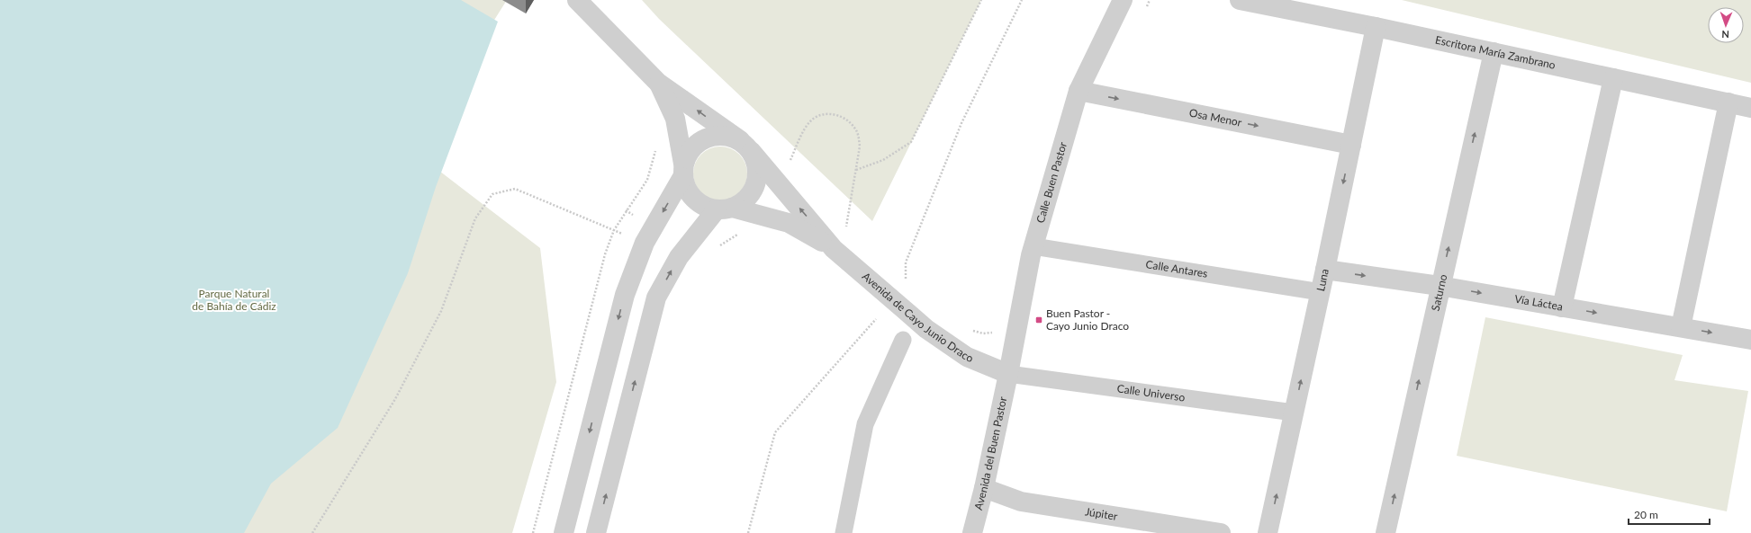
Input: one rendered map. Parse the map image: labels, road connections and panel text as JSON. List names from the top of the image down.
{
  "streets": {
    "street": [
      "Escritora María Zambrano",
      "Osa Menor",
      "Calle Buen Pastor",
      "Calle Antares",
      "Luna",
      "Saturno",
      "Vía Láctea",
      "Avenida de Cayo Junio Draco",
      "Calle Universo",
      "Avenida del Buen Pastor",
      "Júpiter"
    ]
  },
  "crossings": [
    ["Escritora María Zambrano", "Luna"],
    ["Escritora María Zambrano", "Saturno"],
    ["Osa Menor", "Calle Buen Pastor"],
    ["Osa Menor", "Luna"],
    ["Calle Buen Pastor", "Calle Antares"],
    ["Calle Buen Pastor", "Avenida de Cayo Junio Draco"],
    ["Calle Buen Pastor", "Calle Universo"],
    ["Calle Buen Pastor", "Avenida del Buen Pastor"],
    ["Calle Antares", "Luna"],
    ["Luna", "Vía Láctea"],
    ["Luna", "Calle Universo"],
    ["Saturno", "Vía Láctea"],
    ["Avenida de Cayo Junio Draco", "Calle Universo"],
    ["Avenida de Cayo Junio Draco", "Avenida del Buen Pastor"],
    ["Calle Universo", "Avenida del Buen Pastor"],
    ["Avenida del Buen Pastor", "Júpiter"]
  ],
  "one_way": ["Osa Menor", "Vía Láctea"],
  "parks": ["Parque Natural de Bahía de Cádiz"],
  "places": {
    "transit": ["Buen Pastor - Cayo Junio Draco"]
  },
  "scale_bar": "20 m",
  "north": "bottom"
}
